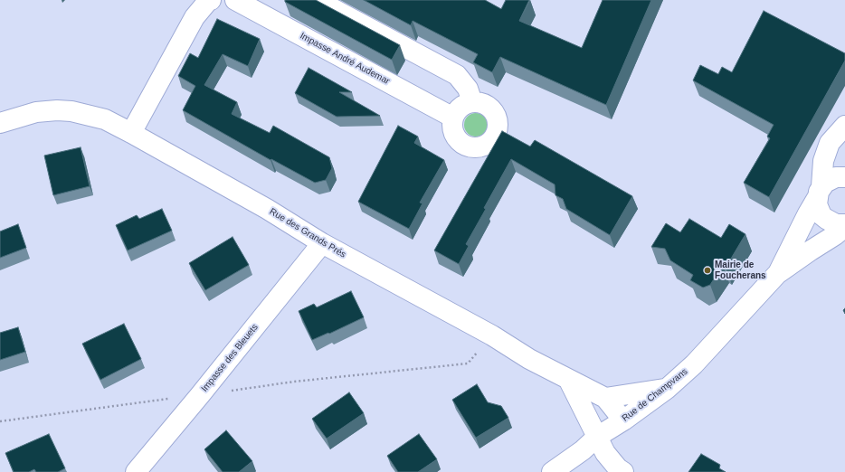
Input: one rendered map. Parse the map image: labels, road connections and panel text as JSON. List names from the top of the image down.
{
  "streets": {
    "street": [
      "Impasse André Audemar",
      "Rue des Grands Prés",
      "Impasse des Bleuets",
      "Rue de Champvans"
    ]
  },
  "crossings": [
    ["Rue des Grands Prés", "Impasse des Bleuets"],
    ["Rue des Grands Prés", "Rue de Champvans"]
  ],
  "places": ["Mairie de Foucherans"]
}
